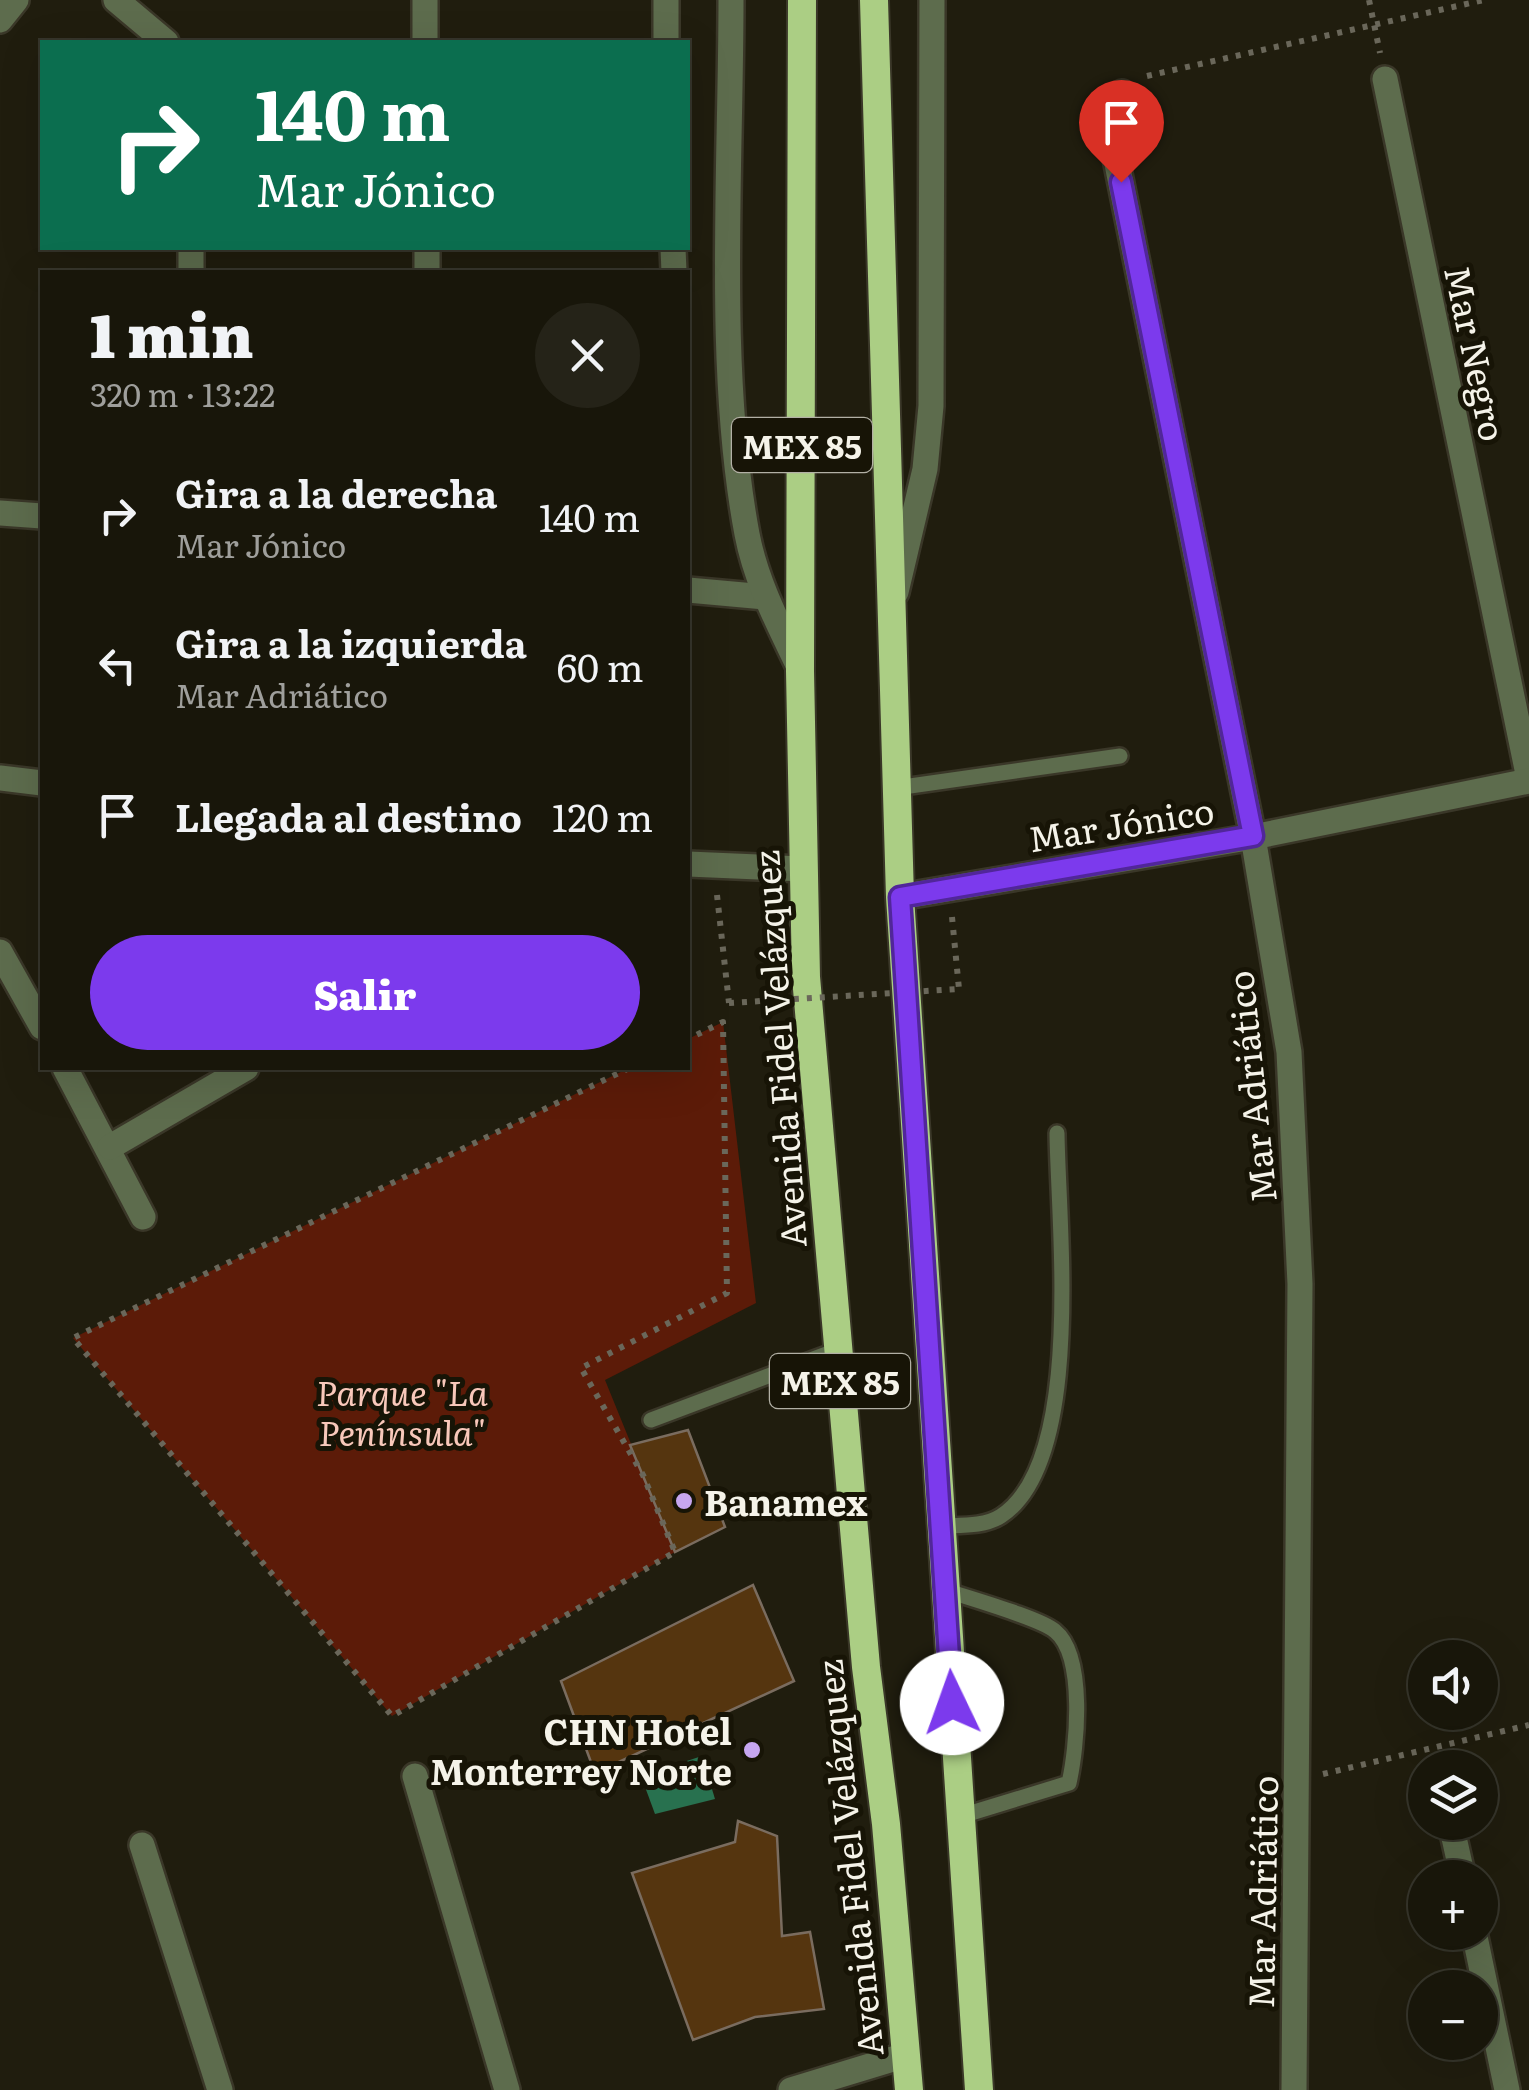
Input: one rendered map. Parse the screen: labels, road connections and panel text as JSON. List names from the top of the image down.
{
  "streets": {
    "highway": ["MEX 85", "Avenida Fidel Velázquez"],
    "street": ["Mar Negro", "Mar Jónico", "Mar Adriático"]
  },
  "crossings": [
    ["Mar Negro", "Mar Jónico"],
    ["MEX 85", "Mar Jónico"],
    ["Mar Jónico", "Mar Adriático"]
  ],
  "parks": ["Parque \"La Península\""],
  "places": ["Banamex", "CHN Hotel Monterrey Norte"],
  "page": {
    "turn": ["140 m", "Mar Jónico"],
    "heading": ["1 min", "320 m · 13:22"],
    "list": [
      {
        "name": "Gira a la derecha",
        "note": "Mar Jónico",
        "value": "140 m"
      },
      {
        "name": "Gira a la izquierda",
        "note": "Mar Adriático",
        "value": "60 m"
      },
      {
        "name": "Llegada al destino",
        "value": "120 m"
      }
    ],
    "buttons": "Salir",
    "map_buttons": ["+", "−"]
  }
}
